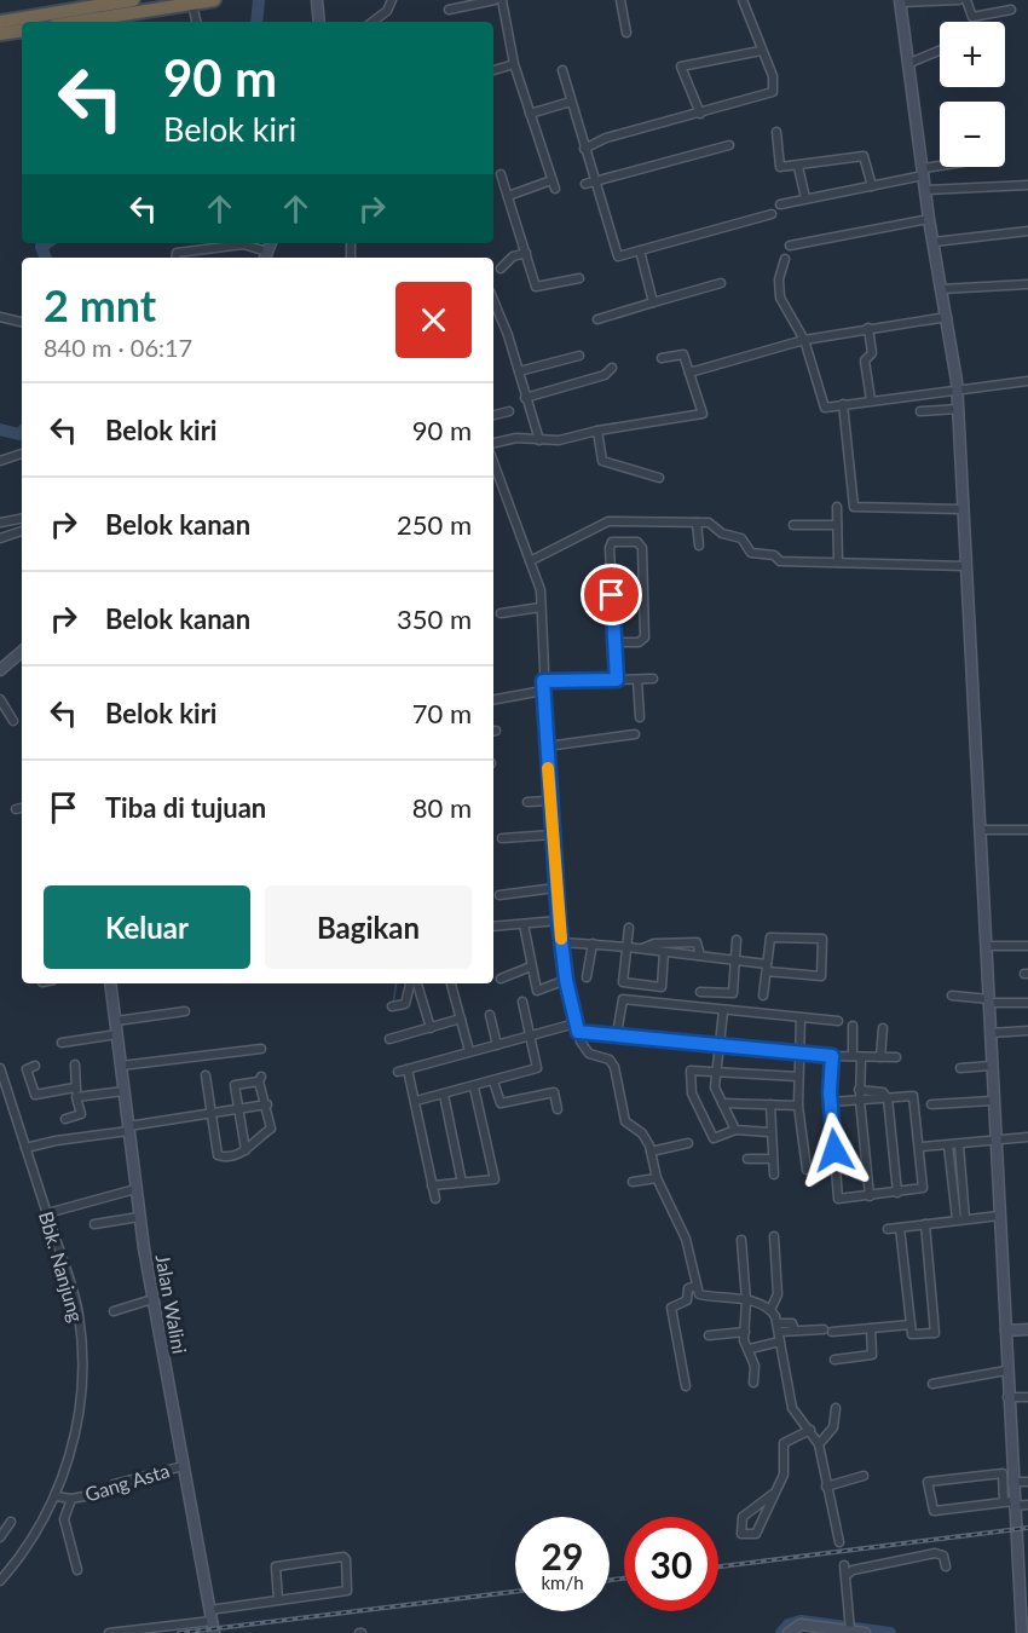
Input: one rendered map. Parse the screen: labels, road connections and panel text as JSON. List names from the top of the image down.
{
  "streets": {
    "street": ["Bbk. Nanjung", "Jalan Walini", "Gang Asta"]
  },
  "crossings": [
    ["Bbk. Nanjung", "Gang Asta"],
    ["Jalan Walini", "Gang Asta"]
  ],
  "page": {
    "map_buttons": ["+", "−"],
    "turn": ["90 m", "Belok kiri"],
    "heading": ["2 mnt", "840 m · 06:17"],
    "list": [
      {
        "name": "Belok kiri",
        "value": "90 m"
      },
      {
        "name": "Belok kanan",
        "value": "250 m"
      },
      {
        "name": "Belok kanan",
        "value": "350 m"
      },
      {
        "name": "Belok kiri",
        "value": "70 m"
      },
      {
        "name": "Tiba di tujuan",
        "value": "80 m"
      }
    ],
    "buttons": ["Keluar", "Bagikan"],
    "speed": "29 km/h",
    "limit": "30"
  }
}
